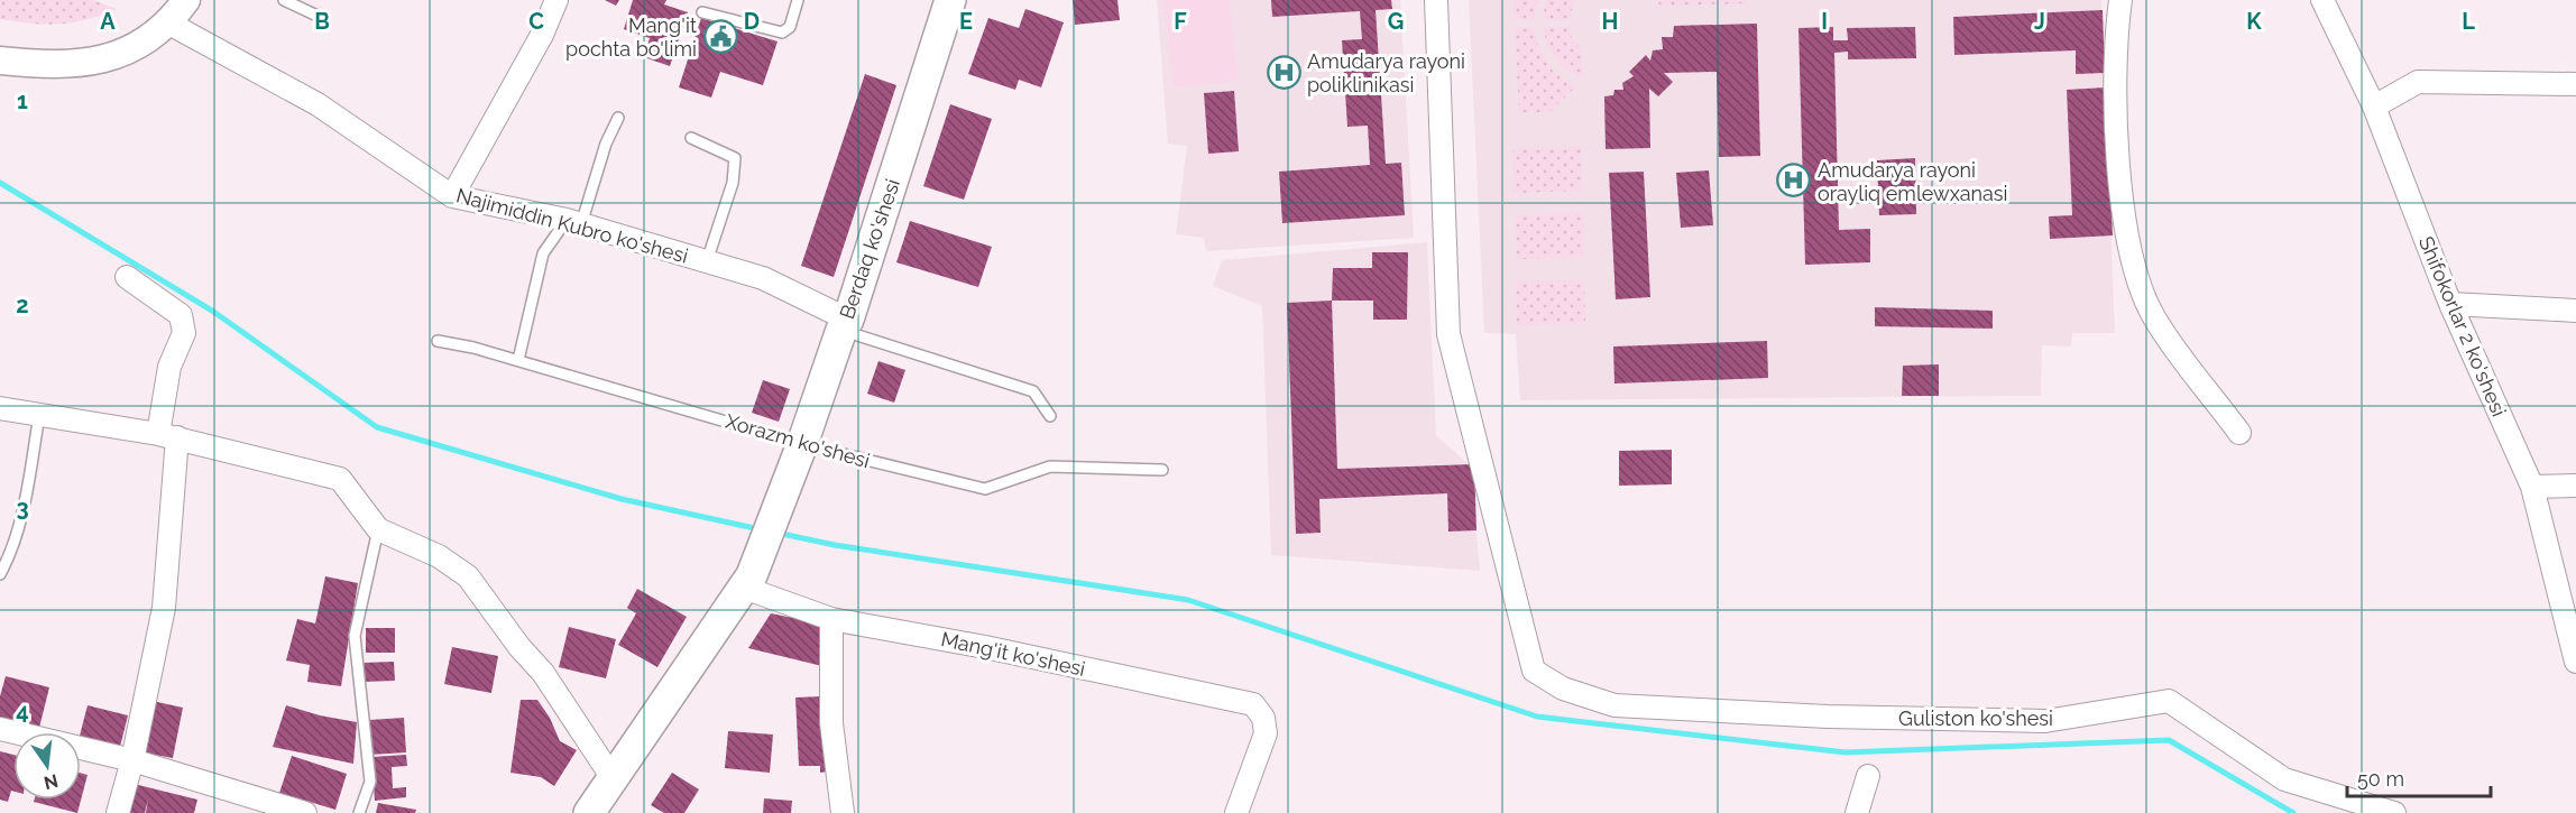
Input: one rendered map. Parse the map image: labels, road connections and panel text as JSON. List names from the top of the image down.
{
  "streets": {
    "main road": ["Berdaq ko'shesi"],
    "street": [
      "Najimiddin Kubro ko'shesi",
      "Shifokorlar 2 ko'shesi",
      "Mang'it ko'shesi",
      "Guliston ko'shesi"
    ],
    "lane": ["Xorazm ko'shesi"]
  },
  "crossings": [
    ["Najimiddin Kubro ko'shesi", "Berdaq ko'shesi"],
    ["Berdaq ko'shesi", "Xorazm ko'shesi"],
    ["Berdaq ko'shesi", "Mang'it ko'shesi"]
  ],
  "places": {
    "public building": ["Mang'it pochta bo'limi"],
    "hospital": ["Amudarya rayoni poliklinikasi", "Amudarya rayoni orayliq emlewxanasi"]
  },
  "scale_bar": "50 m",
  "north": "bottom",
  "grid": {
    "columns": [
      "A",
      "B",
      "C",
      "D",
      "E",
      "F",
      "G",
      "H",
      "I",
      "J",
      "K",
      "L"
    ],
    "rows": [
      "1",
      "2",
      "3",
      "4"
    ]
  }
}
